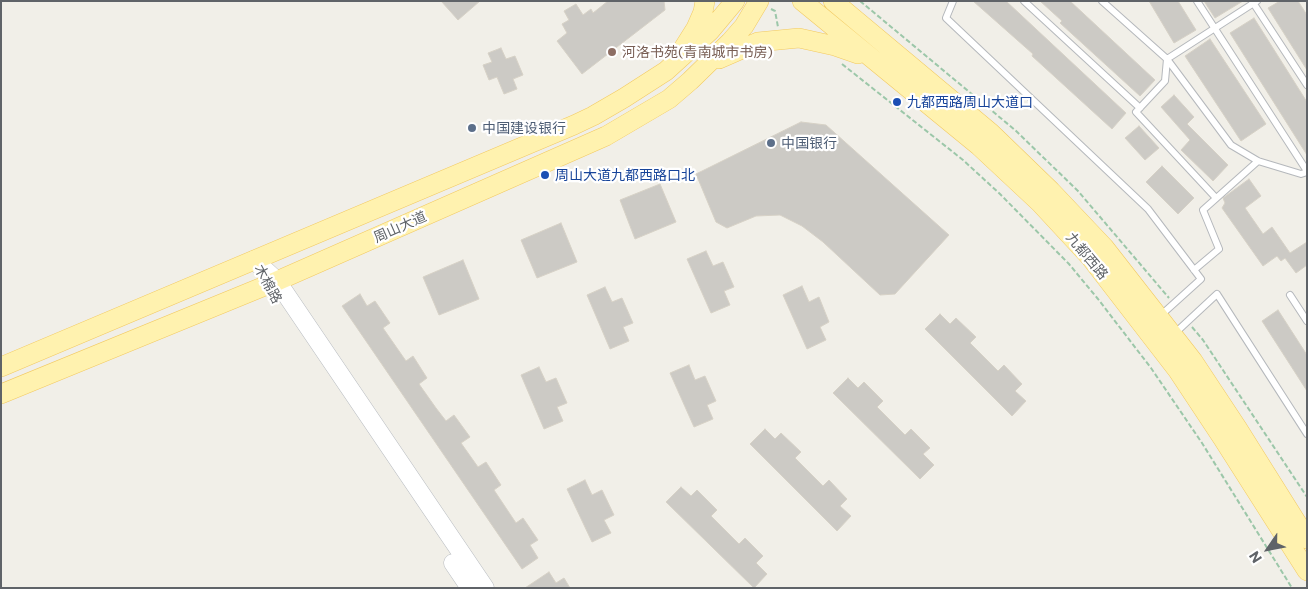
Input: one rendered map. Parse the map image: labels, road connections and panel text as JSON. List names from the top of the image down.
{
  "streets": {
    "main road": ["周山大道", "九都西路", "木棉路"]
  },
  "crossings": [
    ["周山大道", "木棉路"]
  ],
  "places": [
    "河洛书苑(青南城市书房)",
    "九都西路周山大道口",
    "中国建设银行",
    "中国银行",
    "周山大道九都西路口北"
  ],
  "north": "bottom left"
}
